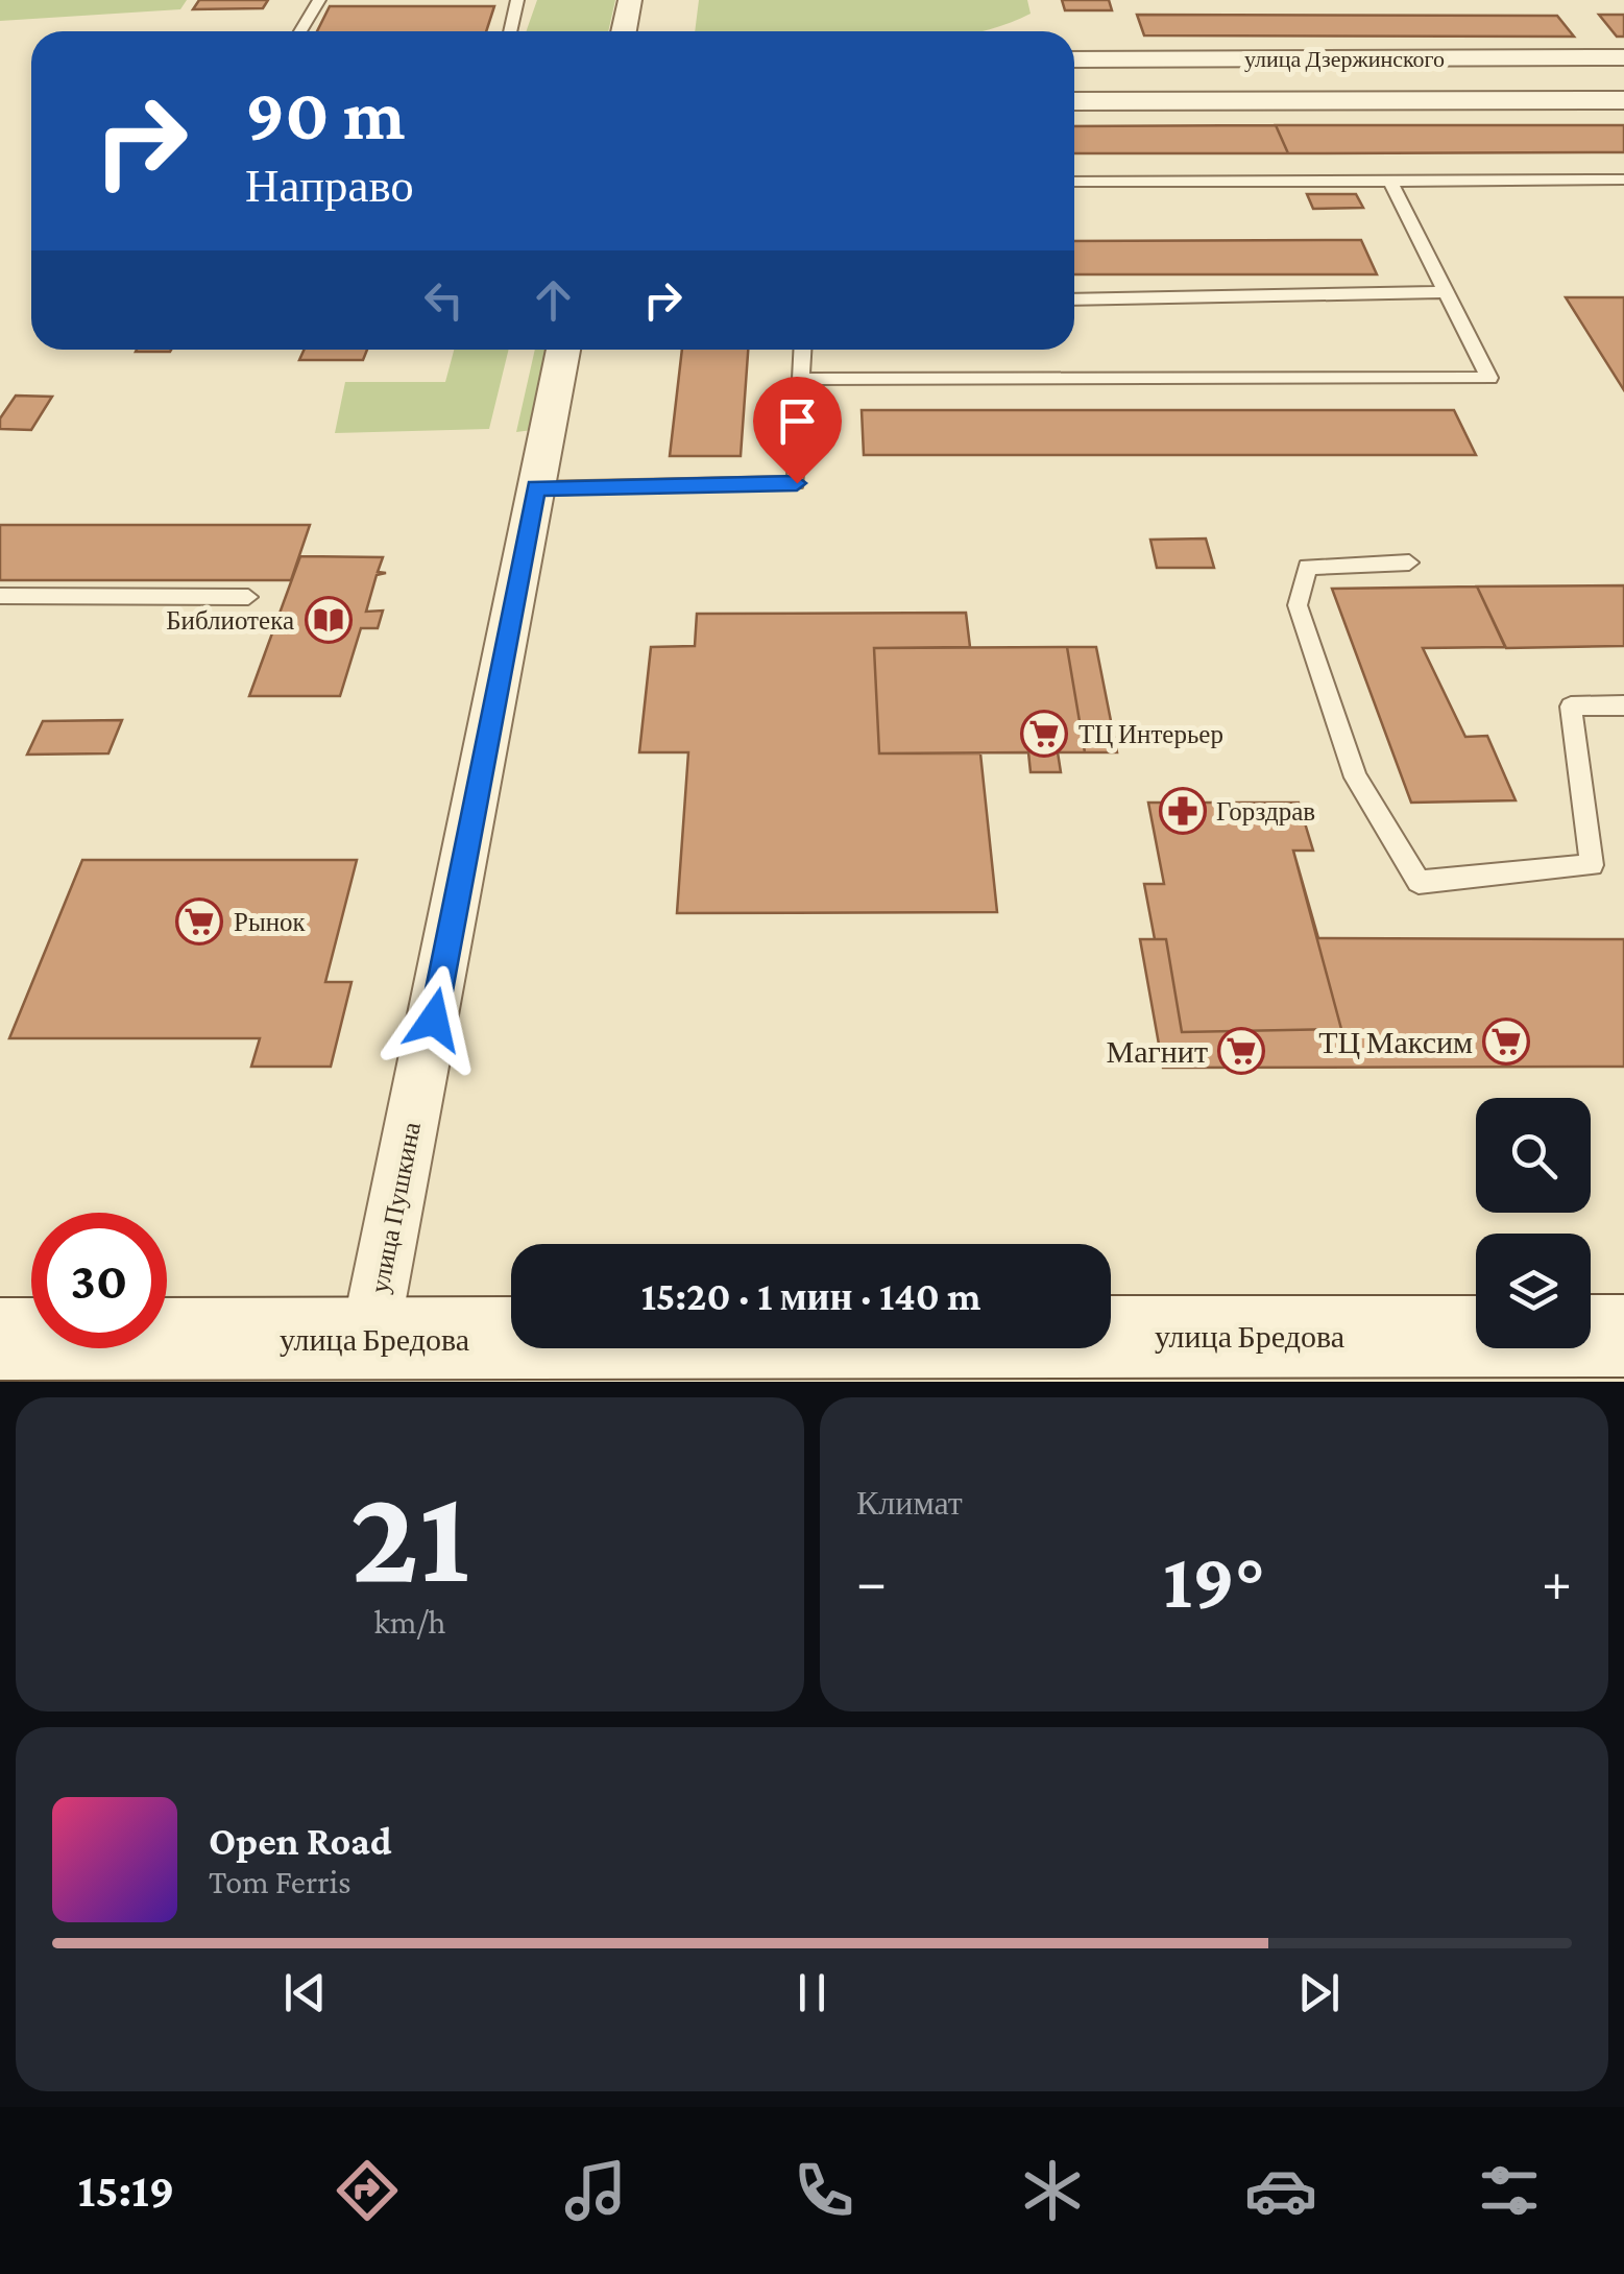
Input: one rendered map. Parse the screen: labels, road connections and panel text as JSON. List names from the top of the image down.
{
  "streets": {
    "street": ["улица Дзержинского", "улица Пушкина", "улица Бредова"]
  },
  "crossings": [
    ["улица Пушкина", "улица Бредова"]
  ],
  "places": {
    "library": ["Библиотека"],
    "supermarket": [
      "ТЦ Интерьер",
      "Рынок",
      "ТЦ Максим",
      "Магнит"
    ],
    "pharmacy": ["Горздрав"]
  },
  "page": {
    "turn": ["90 m", "Направо"],
    "limit": "30",
    "trip": "15:20 · 1 мин · 140 m",
    "tile": [
      ["21", "km/h"],
      "Климат"
    ],
    "heat": ["−", "19°", "+"],
    "song": ["Open Road", "Tom Ferris"],
    "tabs": "15:19"
  }
}
